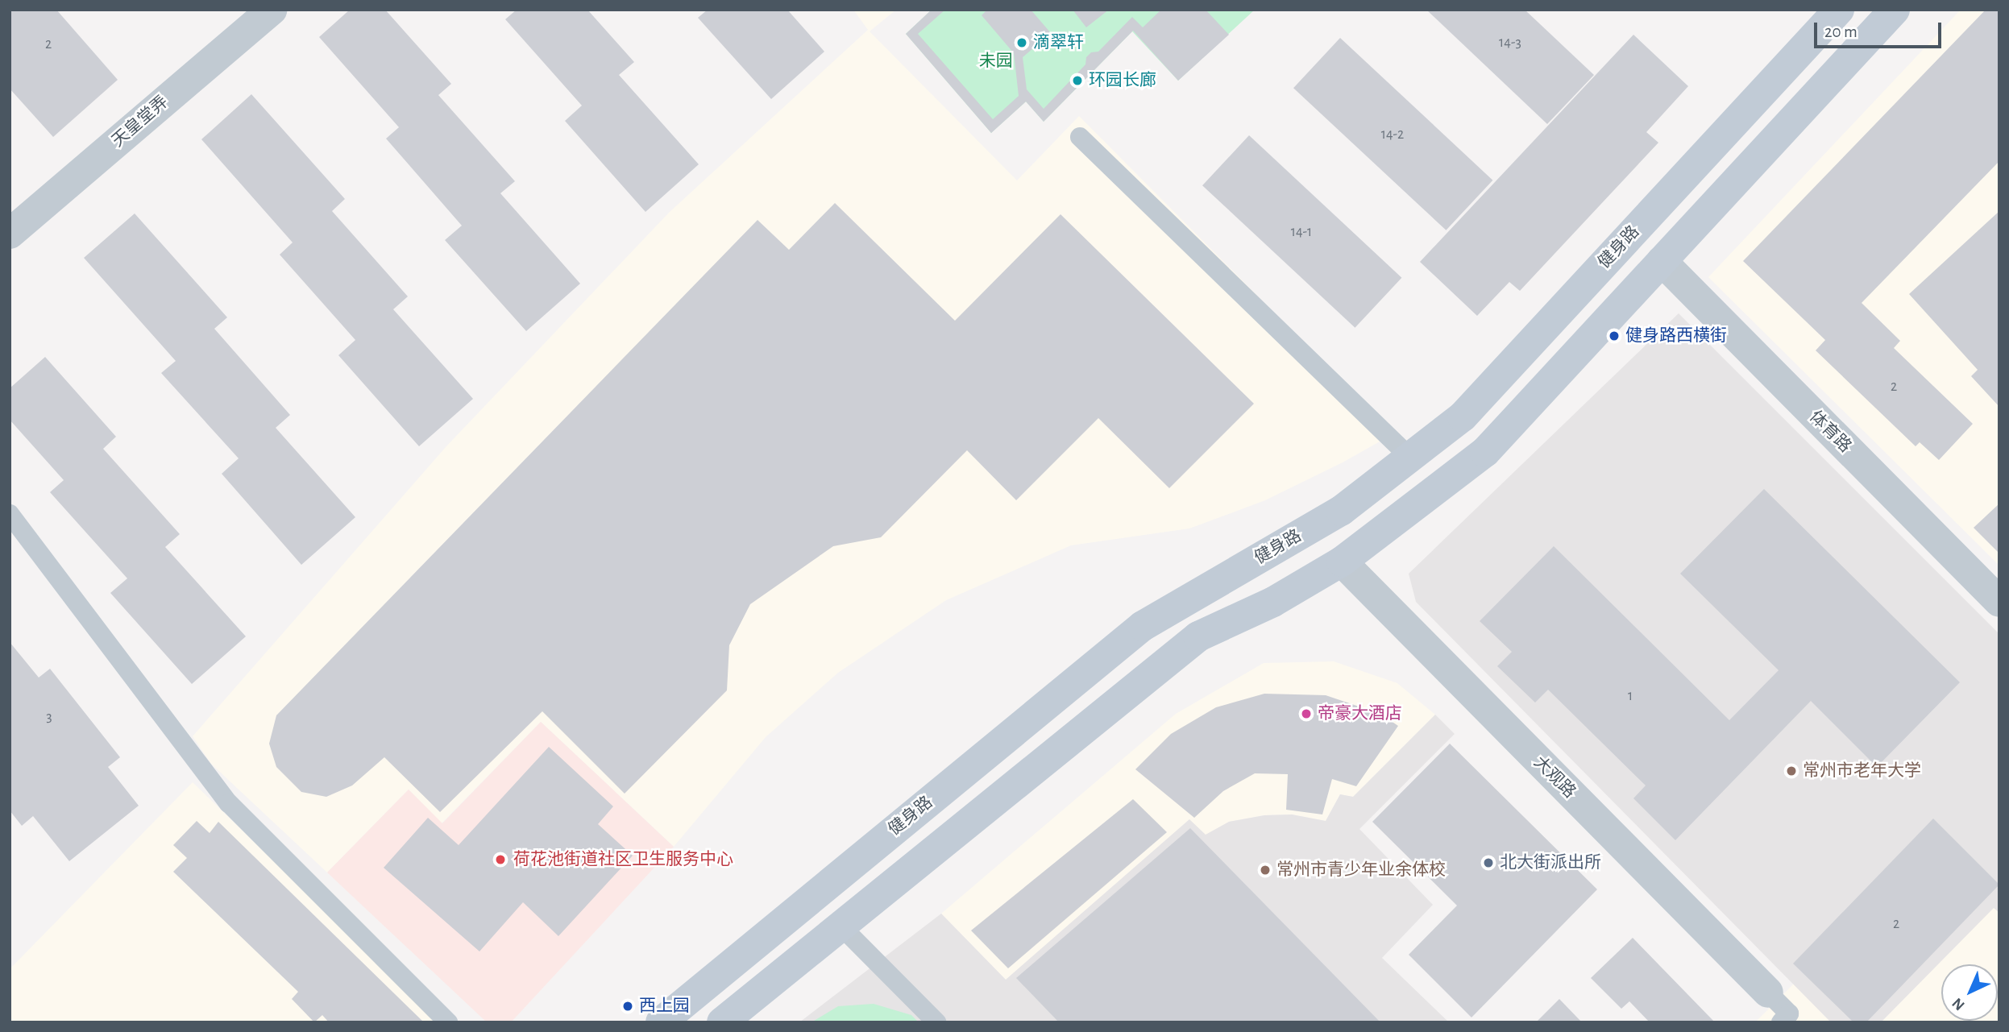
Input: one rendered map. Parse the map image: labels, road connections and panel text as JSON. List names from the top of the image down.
{
  "streets": {
    "main road": ["健身路"],
    "street": ["天皇堂弄", "体育路", "大观路"]
  },
  "parks": ["未园"],
  "places": [
    "滴翠轩",
    "环园长廊",
    "健身路西横街",
    "帝豪大酒店",
    "常州市老年大学",
    "荷花池街道社区卫生服务中心",
    "北大街派出所",
    "常州市青少年业余体校",
    "西上园"
  ],
  "house_numbers": [
    "14-3",
    "2",
    "14-2",
    "14-1",
    "2",
    "1",
    "3",
    "2"
  ],
  "scale_bar": "20 m",
  "north": "bottom left"
}
